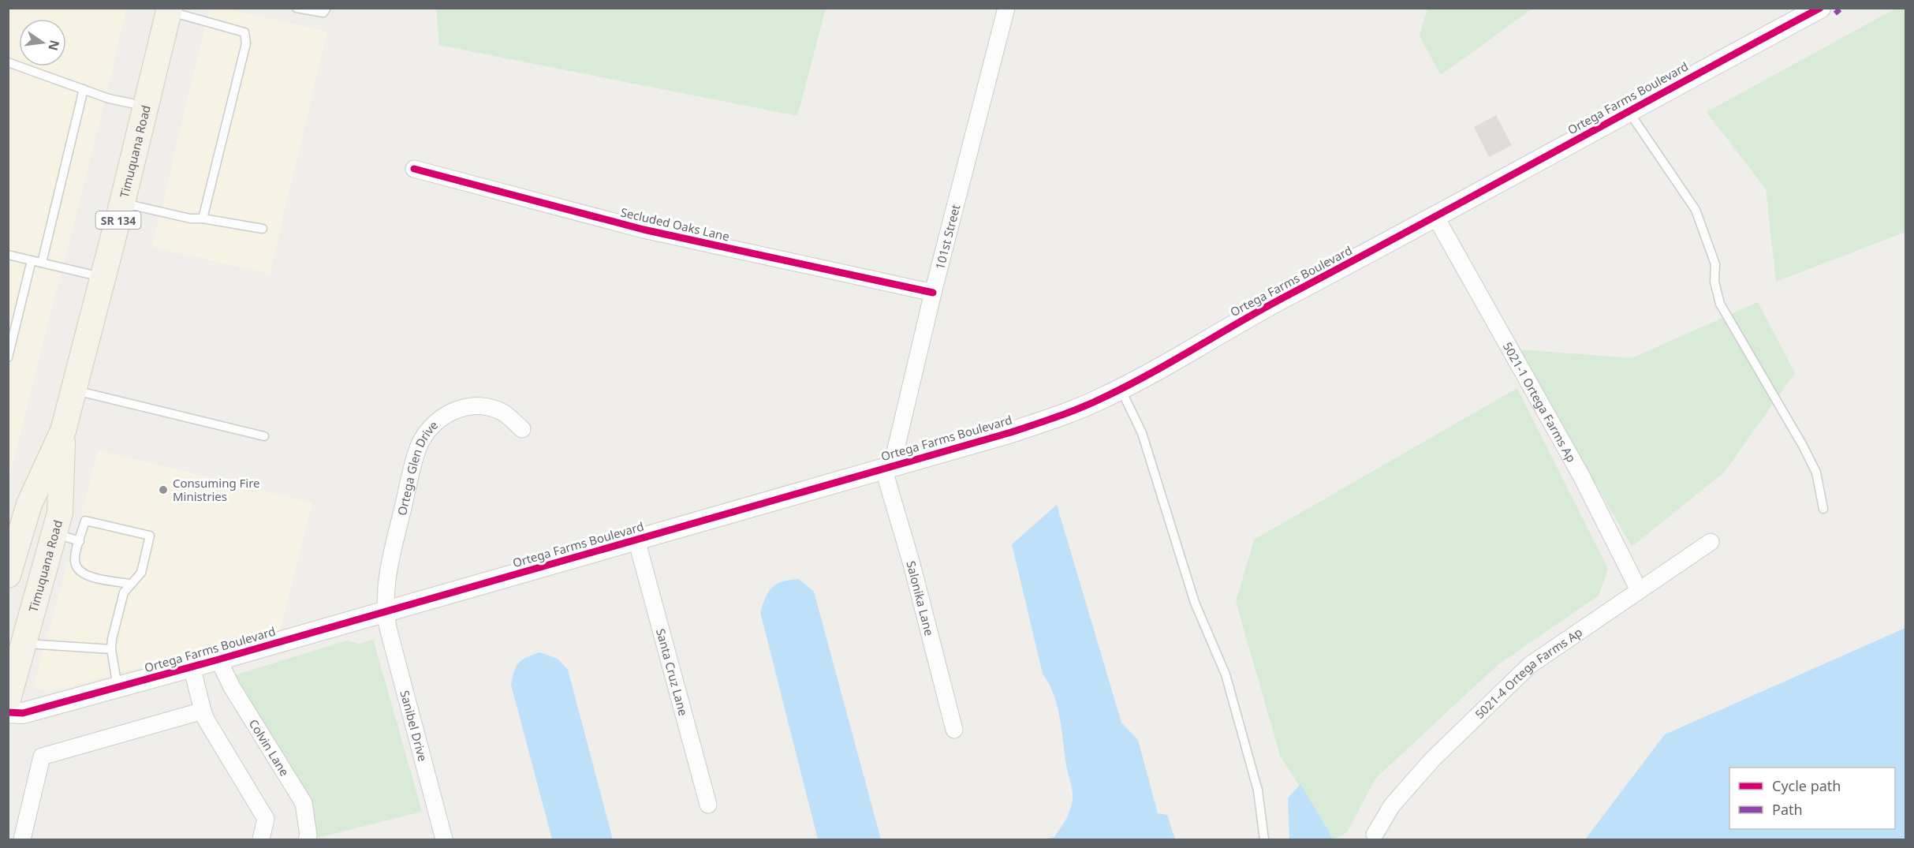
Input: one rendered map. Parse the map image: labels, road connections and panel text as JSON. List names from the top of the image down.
{
  "streets": {
    "main road": ["Timuquana Road", "SR 134"],
    "street": [
      "Ortega Farms Boulevard",
      "Secluded Oaks Lane",
      "101st Street",
      "5021-1 Ortega Farms Ap",
      "Ortega Glen Drive",
      "Salonika Lane",
      "Santa Cruz Lane",
      "5021-4 Ortega Farms Ap",
      "Sanibel Drive",
      "Colvin Lane"
    ]
  },
  "crossings": [
    ["Ortega Farms Boulevard", "101st Street"],
    ["Ortega Farms Boulevard", "5021-1 Ortega Farms Ap"],
    ["Ortega Farms Boulevard", "Ortega Glen Drive"],
    ["Ortega Farms Boulevard", "Salonika Lane"],
    ["Ortega Farms Boulevard", "Santa Cruz Lane"],
    ["Ortega Farms Boulevard", "Sanibel Drive"],
    ["Ortega Farms Boulevard", "Colvin Lane"],
    ["Secluded Oaks Lane", "101st Street"],
    ["101st Street", "Salonika Lane"],
    ["5021-1 Ortega Farms Ap", "5021-4 Ortega Farms Ap"],
    ["Ortega Glen Drive", "Sanibel Drive"]
  ],
  "places": ["Consuming Fire Ministries"],
  "legend": ["Cycle path", "Path"],
  "north": "right"
}
